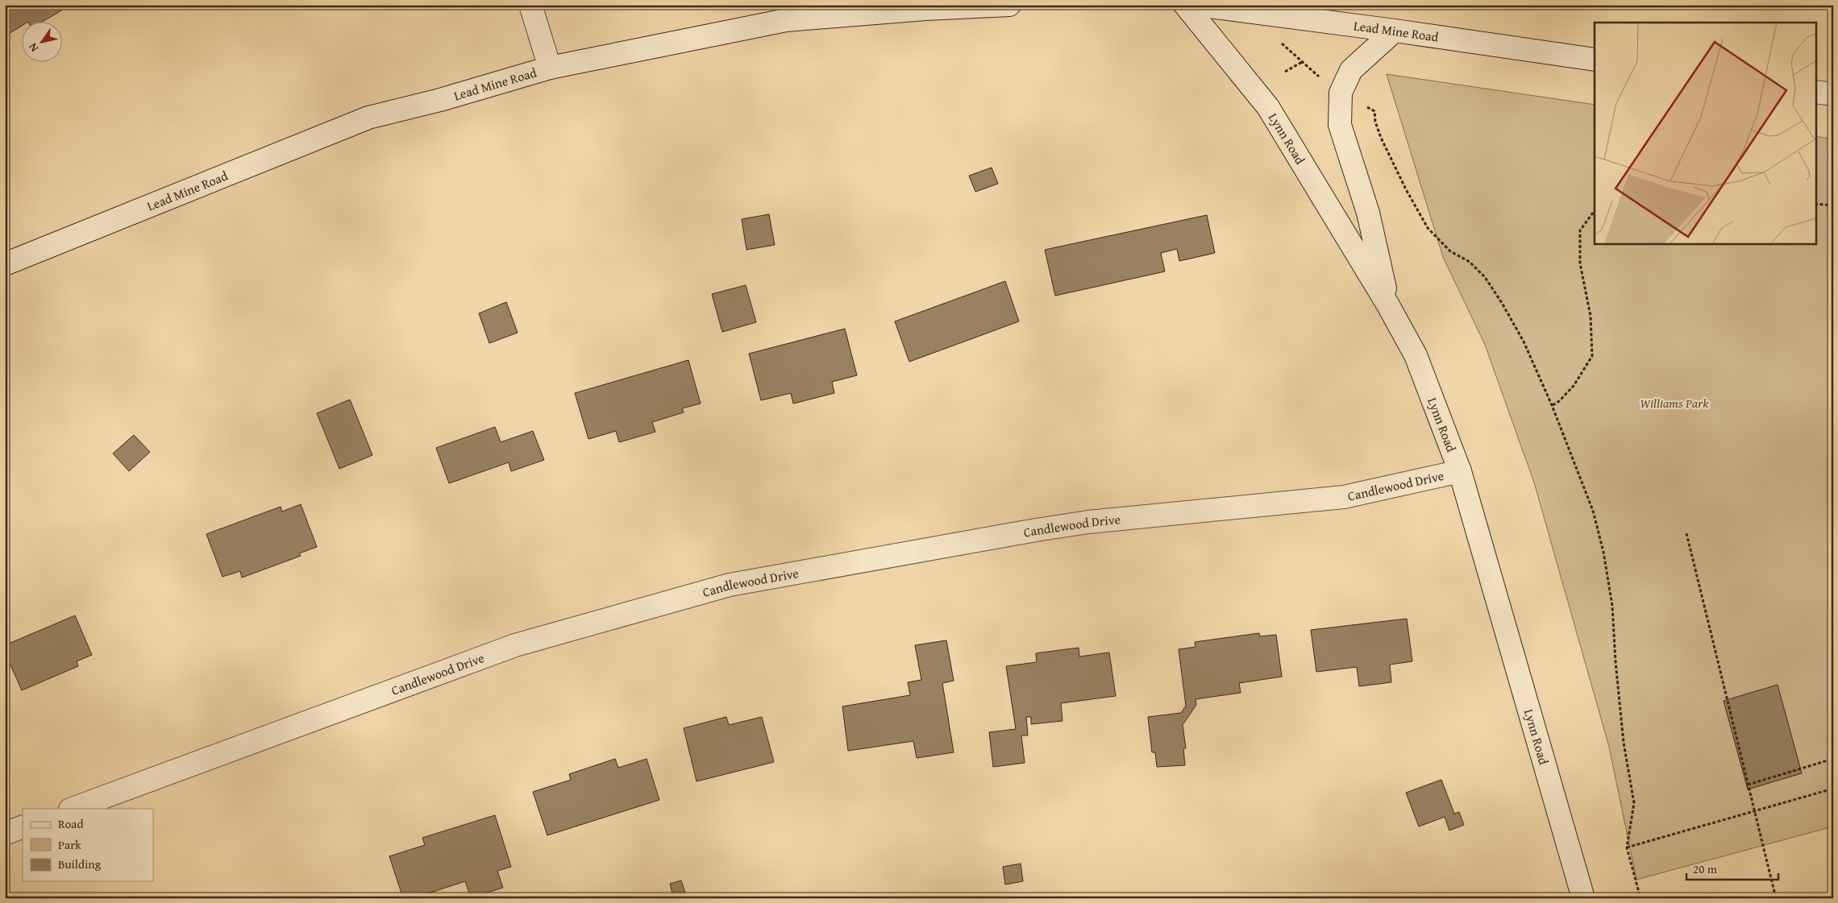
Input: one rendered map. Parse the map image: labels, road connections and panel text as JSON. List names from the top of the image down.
{
  "streets": {
    "main road": ["Lead Mine Road", "Lynn Road", "Candlewood Drive"]
  },
  "crossings": [
    ["Lynn Road", "Candlewood Drive"]
  ],
  "parks": ["Williams Park"],
  "legend": ["Road", "Park", "Building"],
  "scale_bar": "20 m",
  "north": "bottom left"
}
